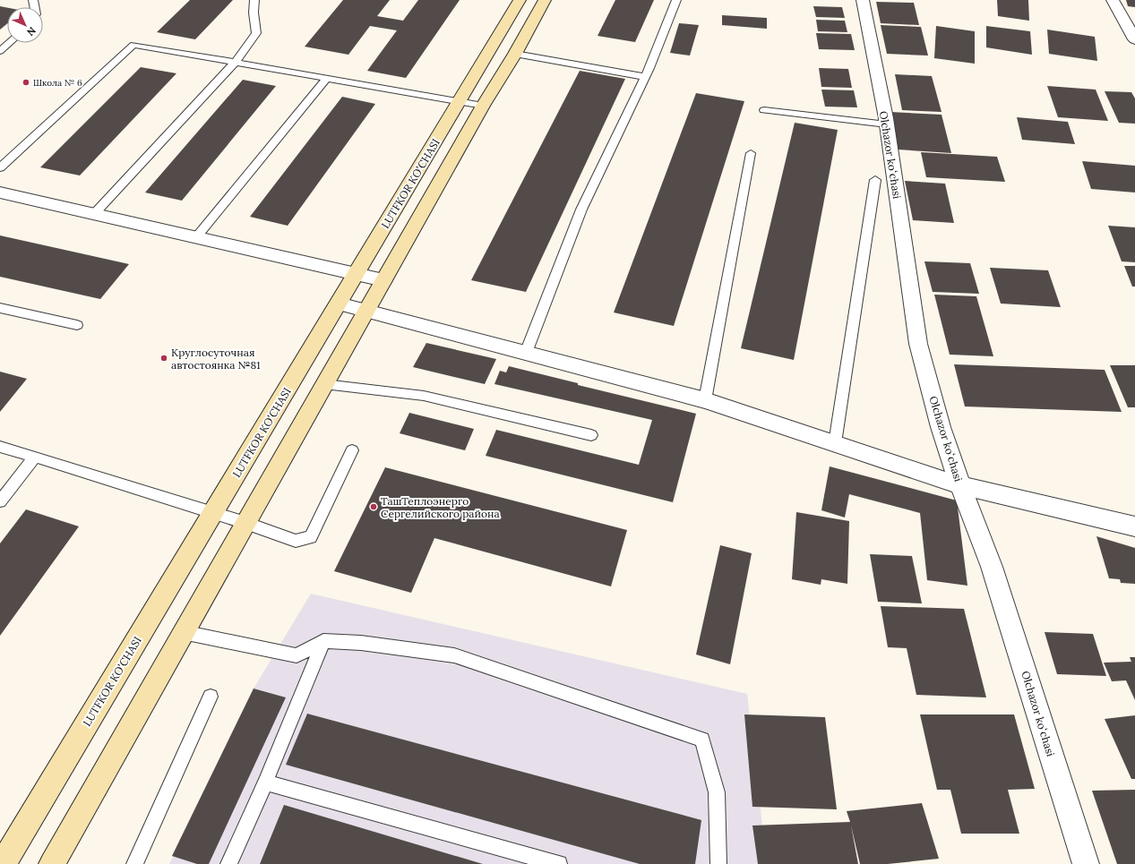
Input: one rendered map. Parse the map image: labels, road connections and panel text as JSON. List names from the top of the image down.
{
  "streets": {
    "main road": ["LUTFKOR KO'CHASI"],
    "street": ["Olchazor koʻchasi"]
  },
  "places": ["Школа № 6", "Круглосуточная автостоянка №81", "ТашТеплоэнерго Сергелийского района"],
  "north": "bottom right"
}
